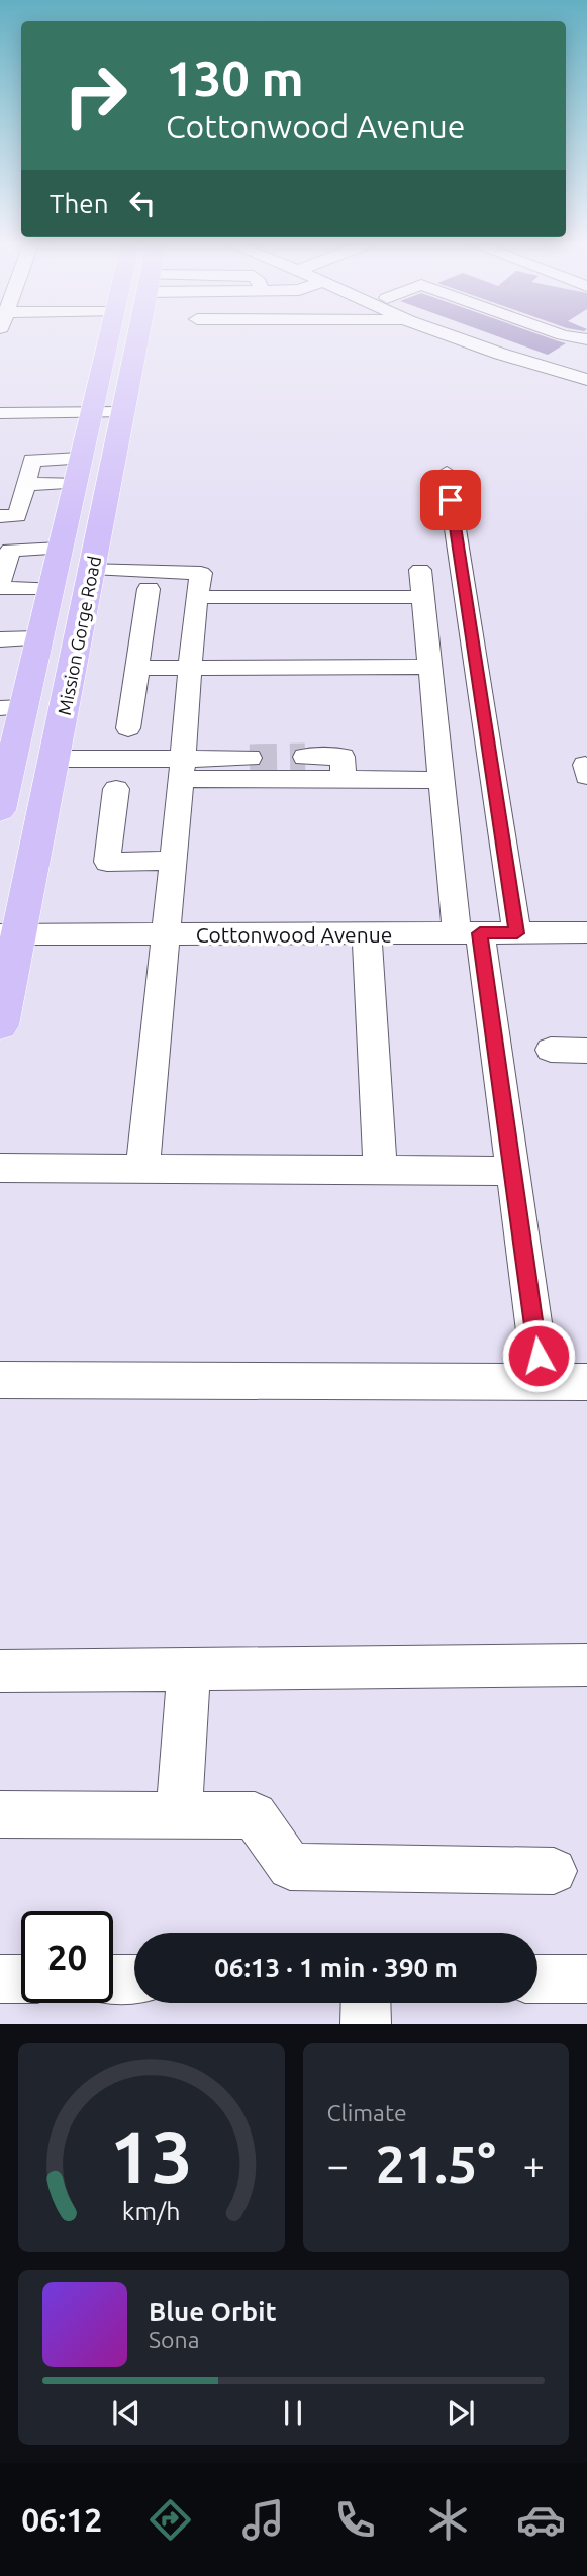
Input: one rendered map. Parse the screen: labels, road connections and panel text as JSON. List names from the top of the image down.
{
  "streets": {
    "main road": ["Mission Gorge Road"],
    "street": ["Cottonwood Avenue"]
  },
  "crossings": [
    ["Mission Gorge Road", "Cottonwood Avenue"]
  ],
  "page": {
    "turn": ["130 m", "Cottonwood Avenue"],
    "then": "Then",
    "limit": "20",
    "trip": "06:13 · 1 min · 390 m",
    "tile": "Climate",
    "heat": ["−", "21.5°", "+"],
    "song": ["Blue Orbit", "Sona"],
    "tabs": "06:12",
    "gauge": ["13", "km/h"]
  }
}
